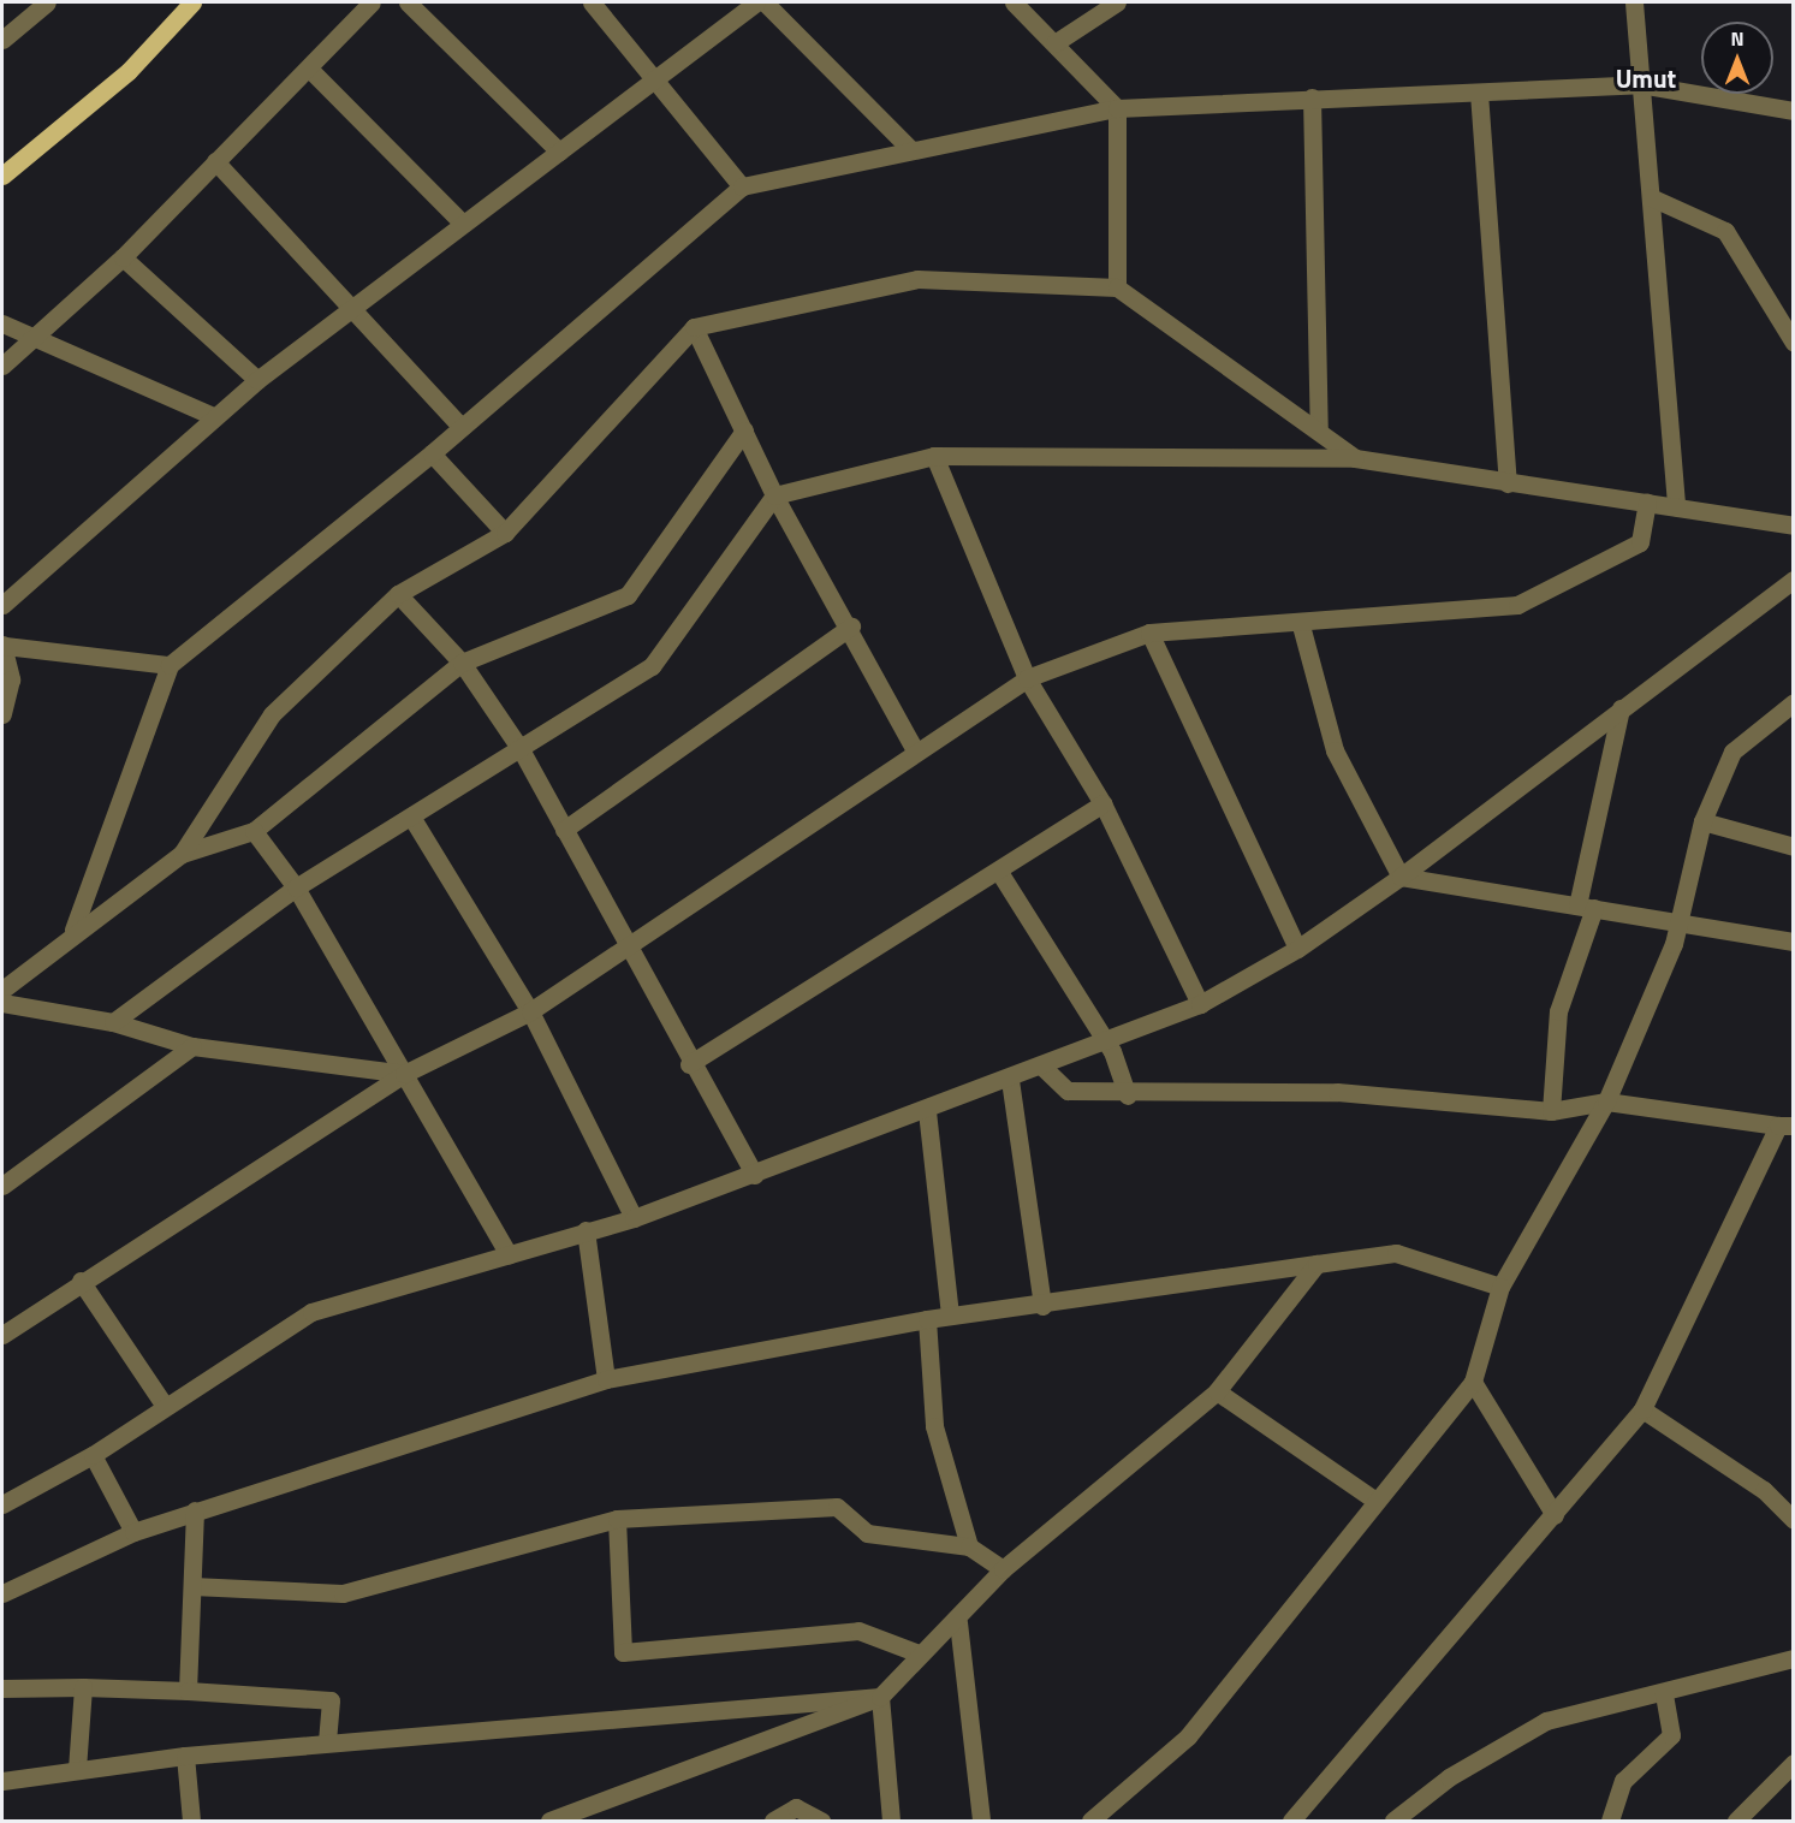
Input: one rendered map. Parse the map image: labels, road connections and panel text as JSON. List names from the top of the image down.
{
  "districts": ["Umut"],
  "north": "top"
}
